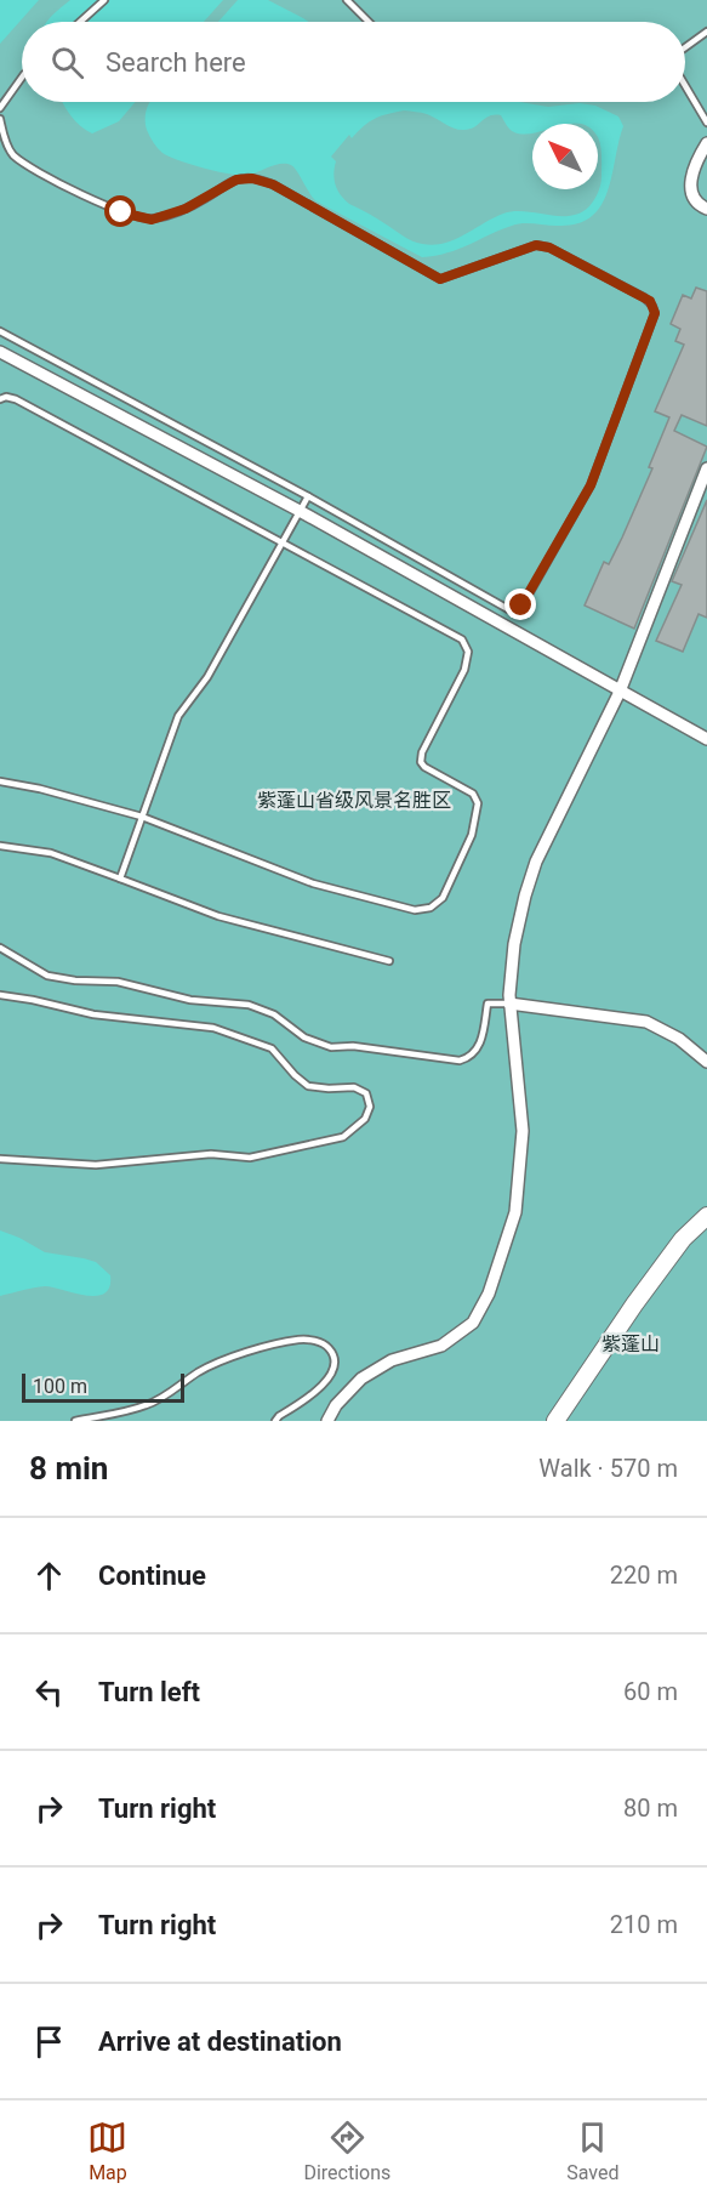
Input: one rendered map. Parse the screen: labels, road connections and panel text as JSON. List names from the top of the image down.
{
  "parks": ["紫蓬山省级风景名胜区", "紫蓬山"],
  "scale_bar": "100 m",
  "north": "top left",
  "page": {
    "search": "Search here",
    "scale": "100 m",
    "heading": ["8 min", "Walk · 570 m"],
    "list": [
      ["Continue", "220 m"],
      ["Turn left", "60 m"],
      ["Turn right", "80 m"],
      ["Turn right", "210 m"],
      "Arrive at destination"
    ],
    "nav": ["Map", "Directions", "Saved"]
  }
}
